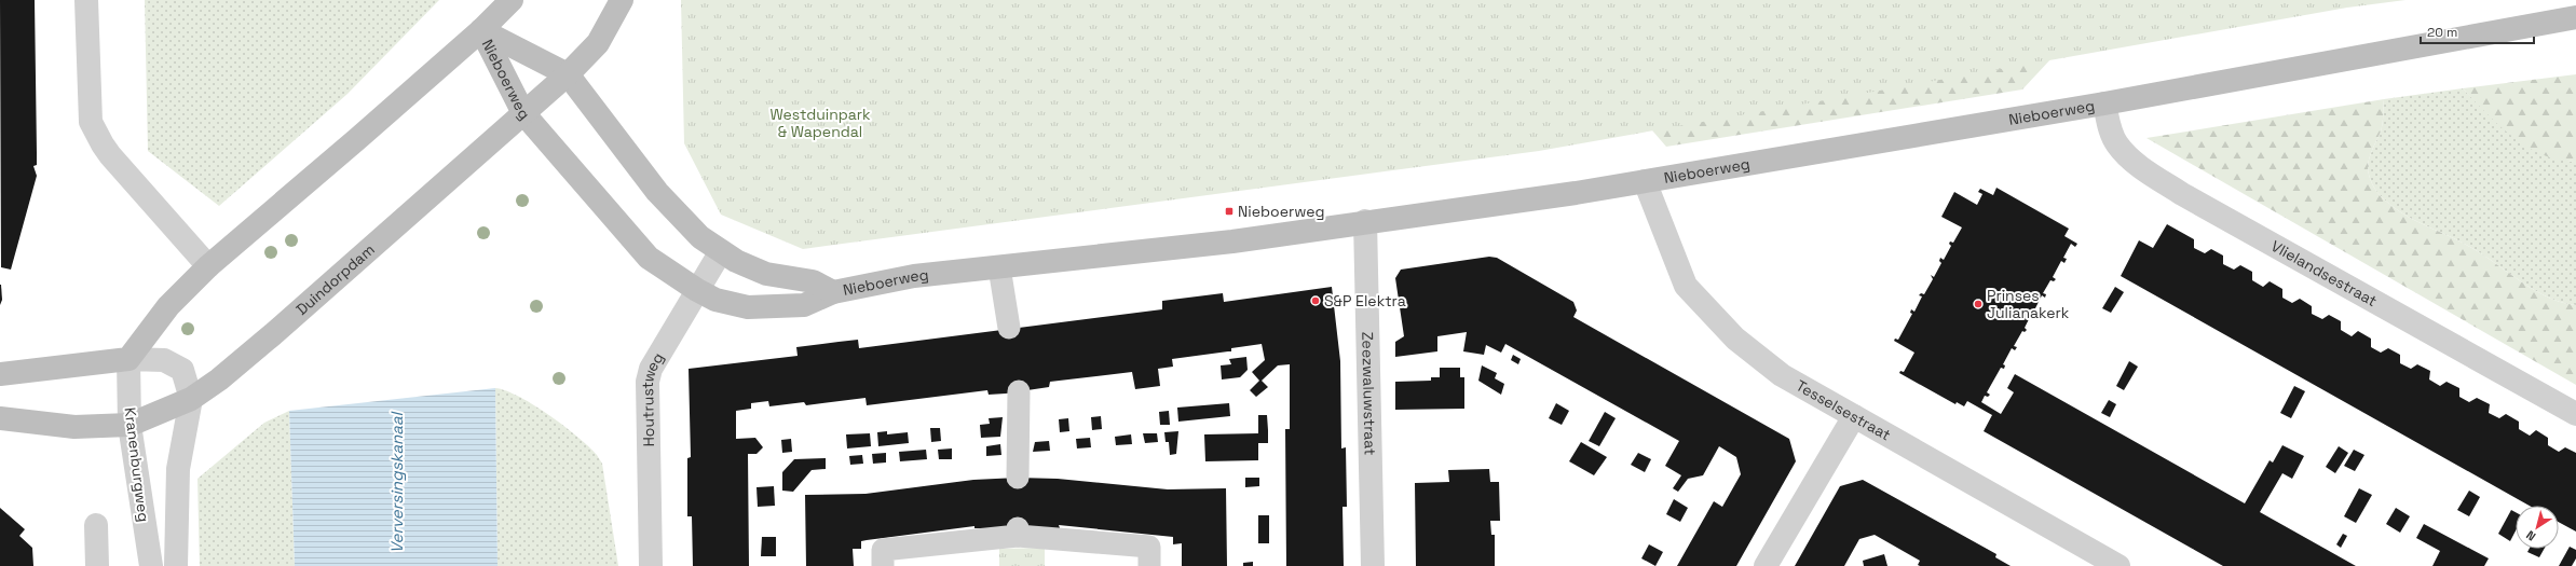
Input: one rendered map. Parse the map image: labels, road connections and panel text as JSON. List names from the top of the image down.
{
  "streets": {
    "street": [
      "Nieboerweg",
      "Vlielandsestraat",
      "Duindorpdam",
      "Zeezwaluwstraat",
      "Houtrustweg",
      "Tesselsestraat",
      "Kranenburgweg"
    ]
  },
  "crossings": [
    ["Nieboerweg", "Vlielandsestraat"],
    ["Nieboerweg", "Duindorpdam"],
    ["Nieboerweg", "Zeezwaluwstraat"],
    ["Nieboerweg", "Houtrustweg"],
    ["Nieboerweg", "Tesselsestraat"],
    ["Duindorpdam", "Kranenburgweg"]
  ],
  "water": ["Verversingskanaal"],
  "parks": ["Westduinpark & Wapendal"],
  "places": {
    "transit": ["Nieboerweg"],
    "other": ["S&P Elektra", "Prinses Julianakerk"]
  },
  "scale_bar": "20 m",
  "north": "bottom left"
}
